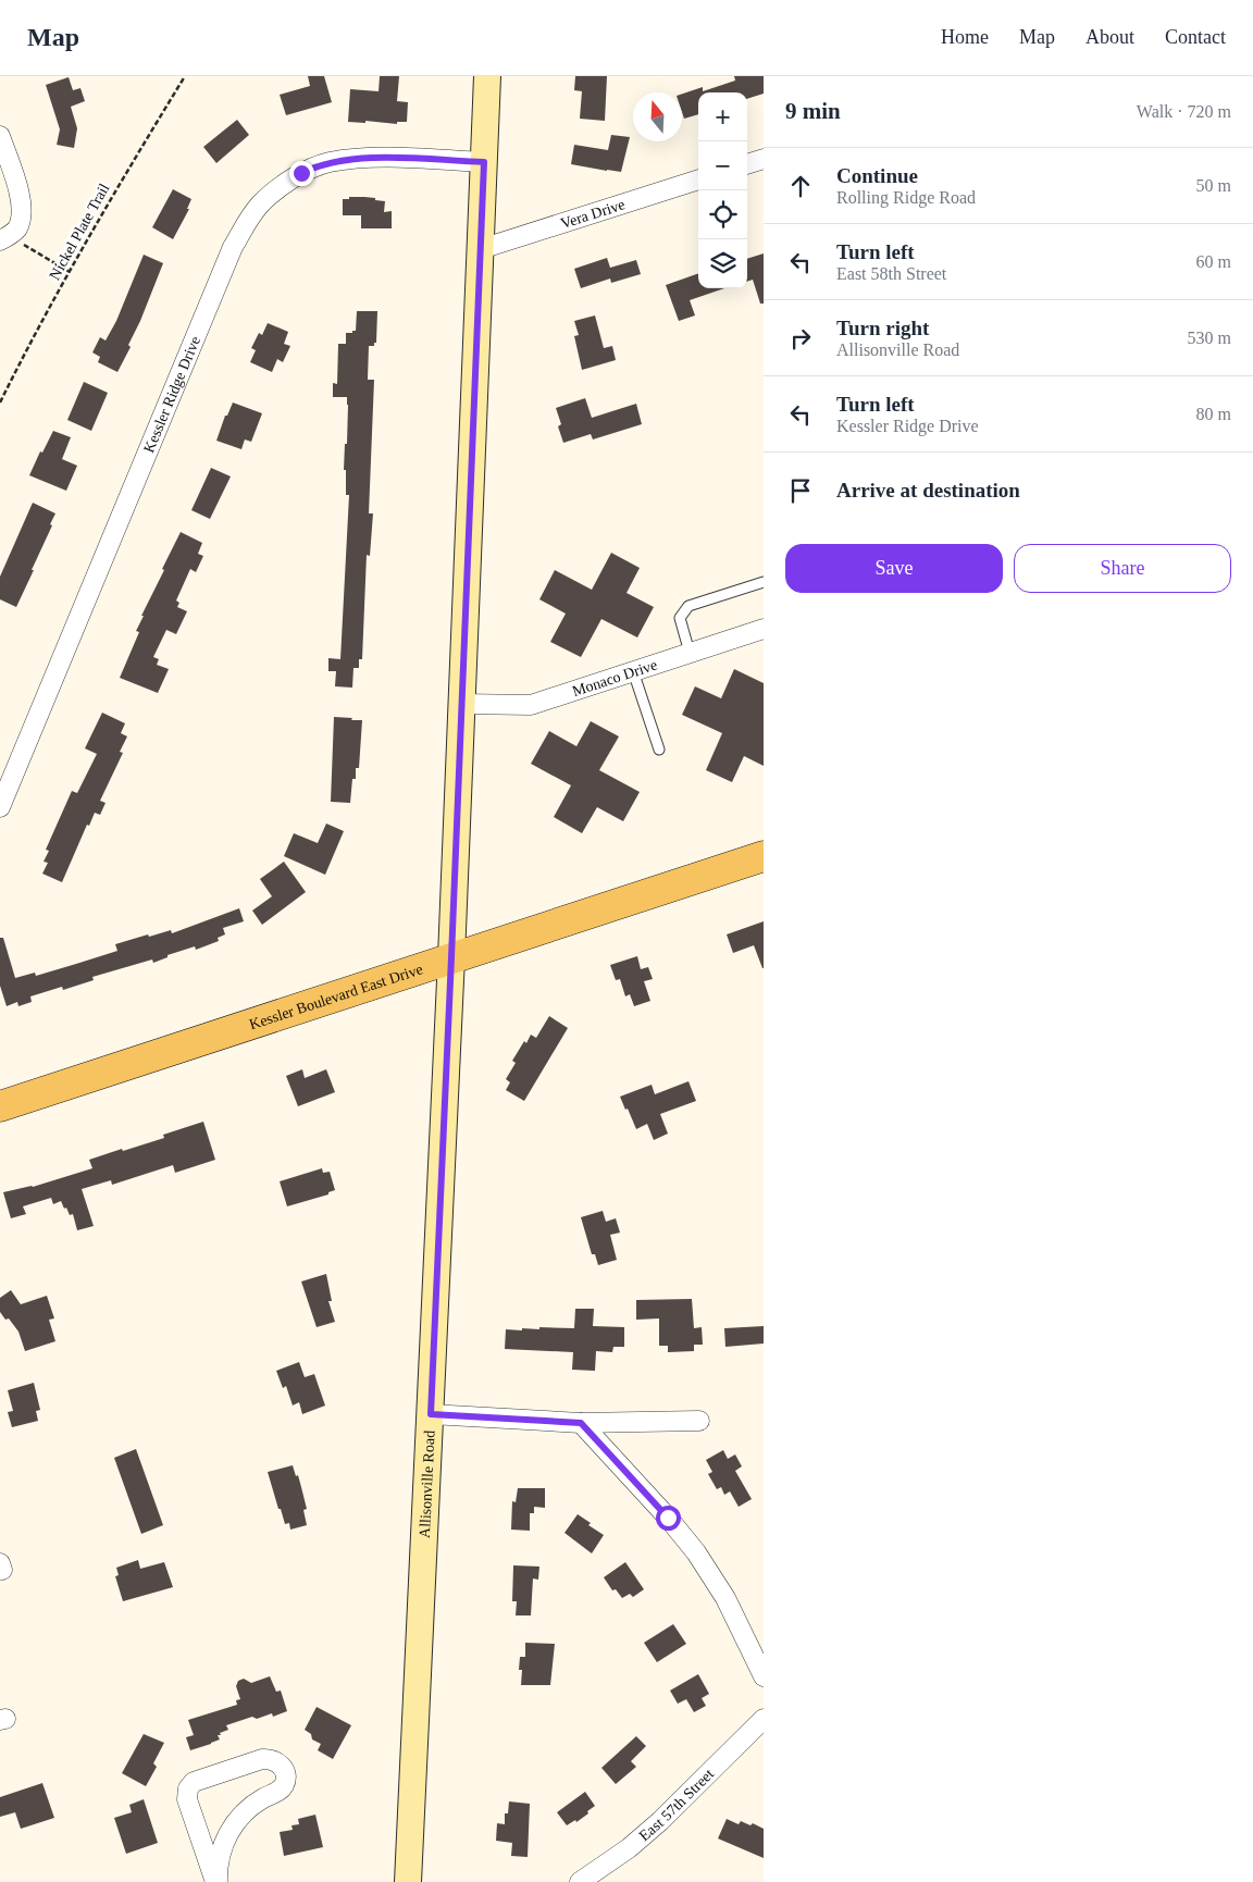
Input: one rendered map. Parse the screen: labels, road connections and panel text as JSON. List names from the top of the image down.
{
  "streets": {
    "main road": ["Kessler Boulevard East Drive", "Allisonville Road"],
    "street": [
      "Vera Drive",
      "Kessler Ridge Drive",
      "Monaco Drive",
      "East 57th Street"
    ],
    "path": ["Nickel Plate Trail"]
  },
  "crossings": [
    ["Vera Drive", "Allisonville Road"],
    ["Kessler Ridge Drive", "Allisonville Road"],
    ["Monaco Drive", "Allisonville Road"],
    ["Kessler Boulevard East Drive", "Allisonville Road"]
  ],
  "north": "top",
  "page": {
    "header": "Map",
    "nav": [
      "Home",
      "Map",
      "About",
      "Contact"
    ],
    "heading": ["9 min", "Walk · 720 m"],
    "map_buttons": ["+", "−"],
    "list": [
      ["Continue", "Rolling Ridge Road", "50 m"],
      ["Turn left", "East 58th Street", "60 m"],
      ["Turn right", "Allisonville Road", "530 m"],
      ["Turn left", "Kessler Ridge Drive", "80 m"],
      "Arrive at destination"
    ],
    "buttons": ["Save", "Share"]
  }
}
